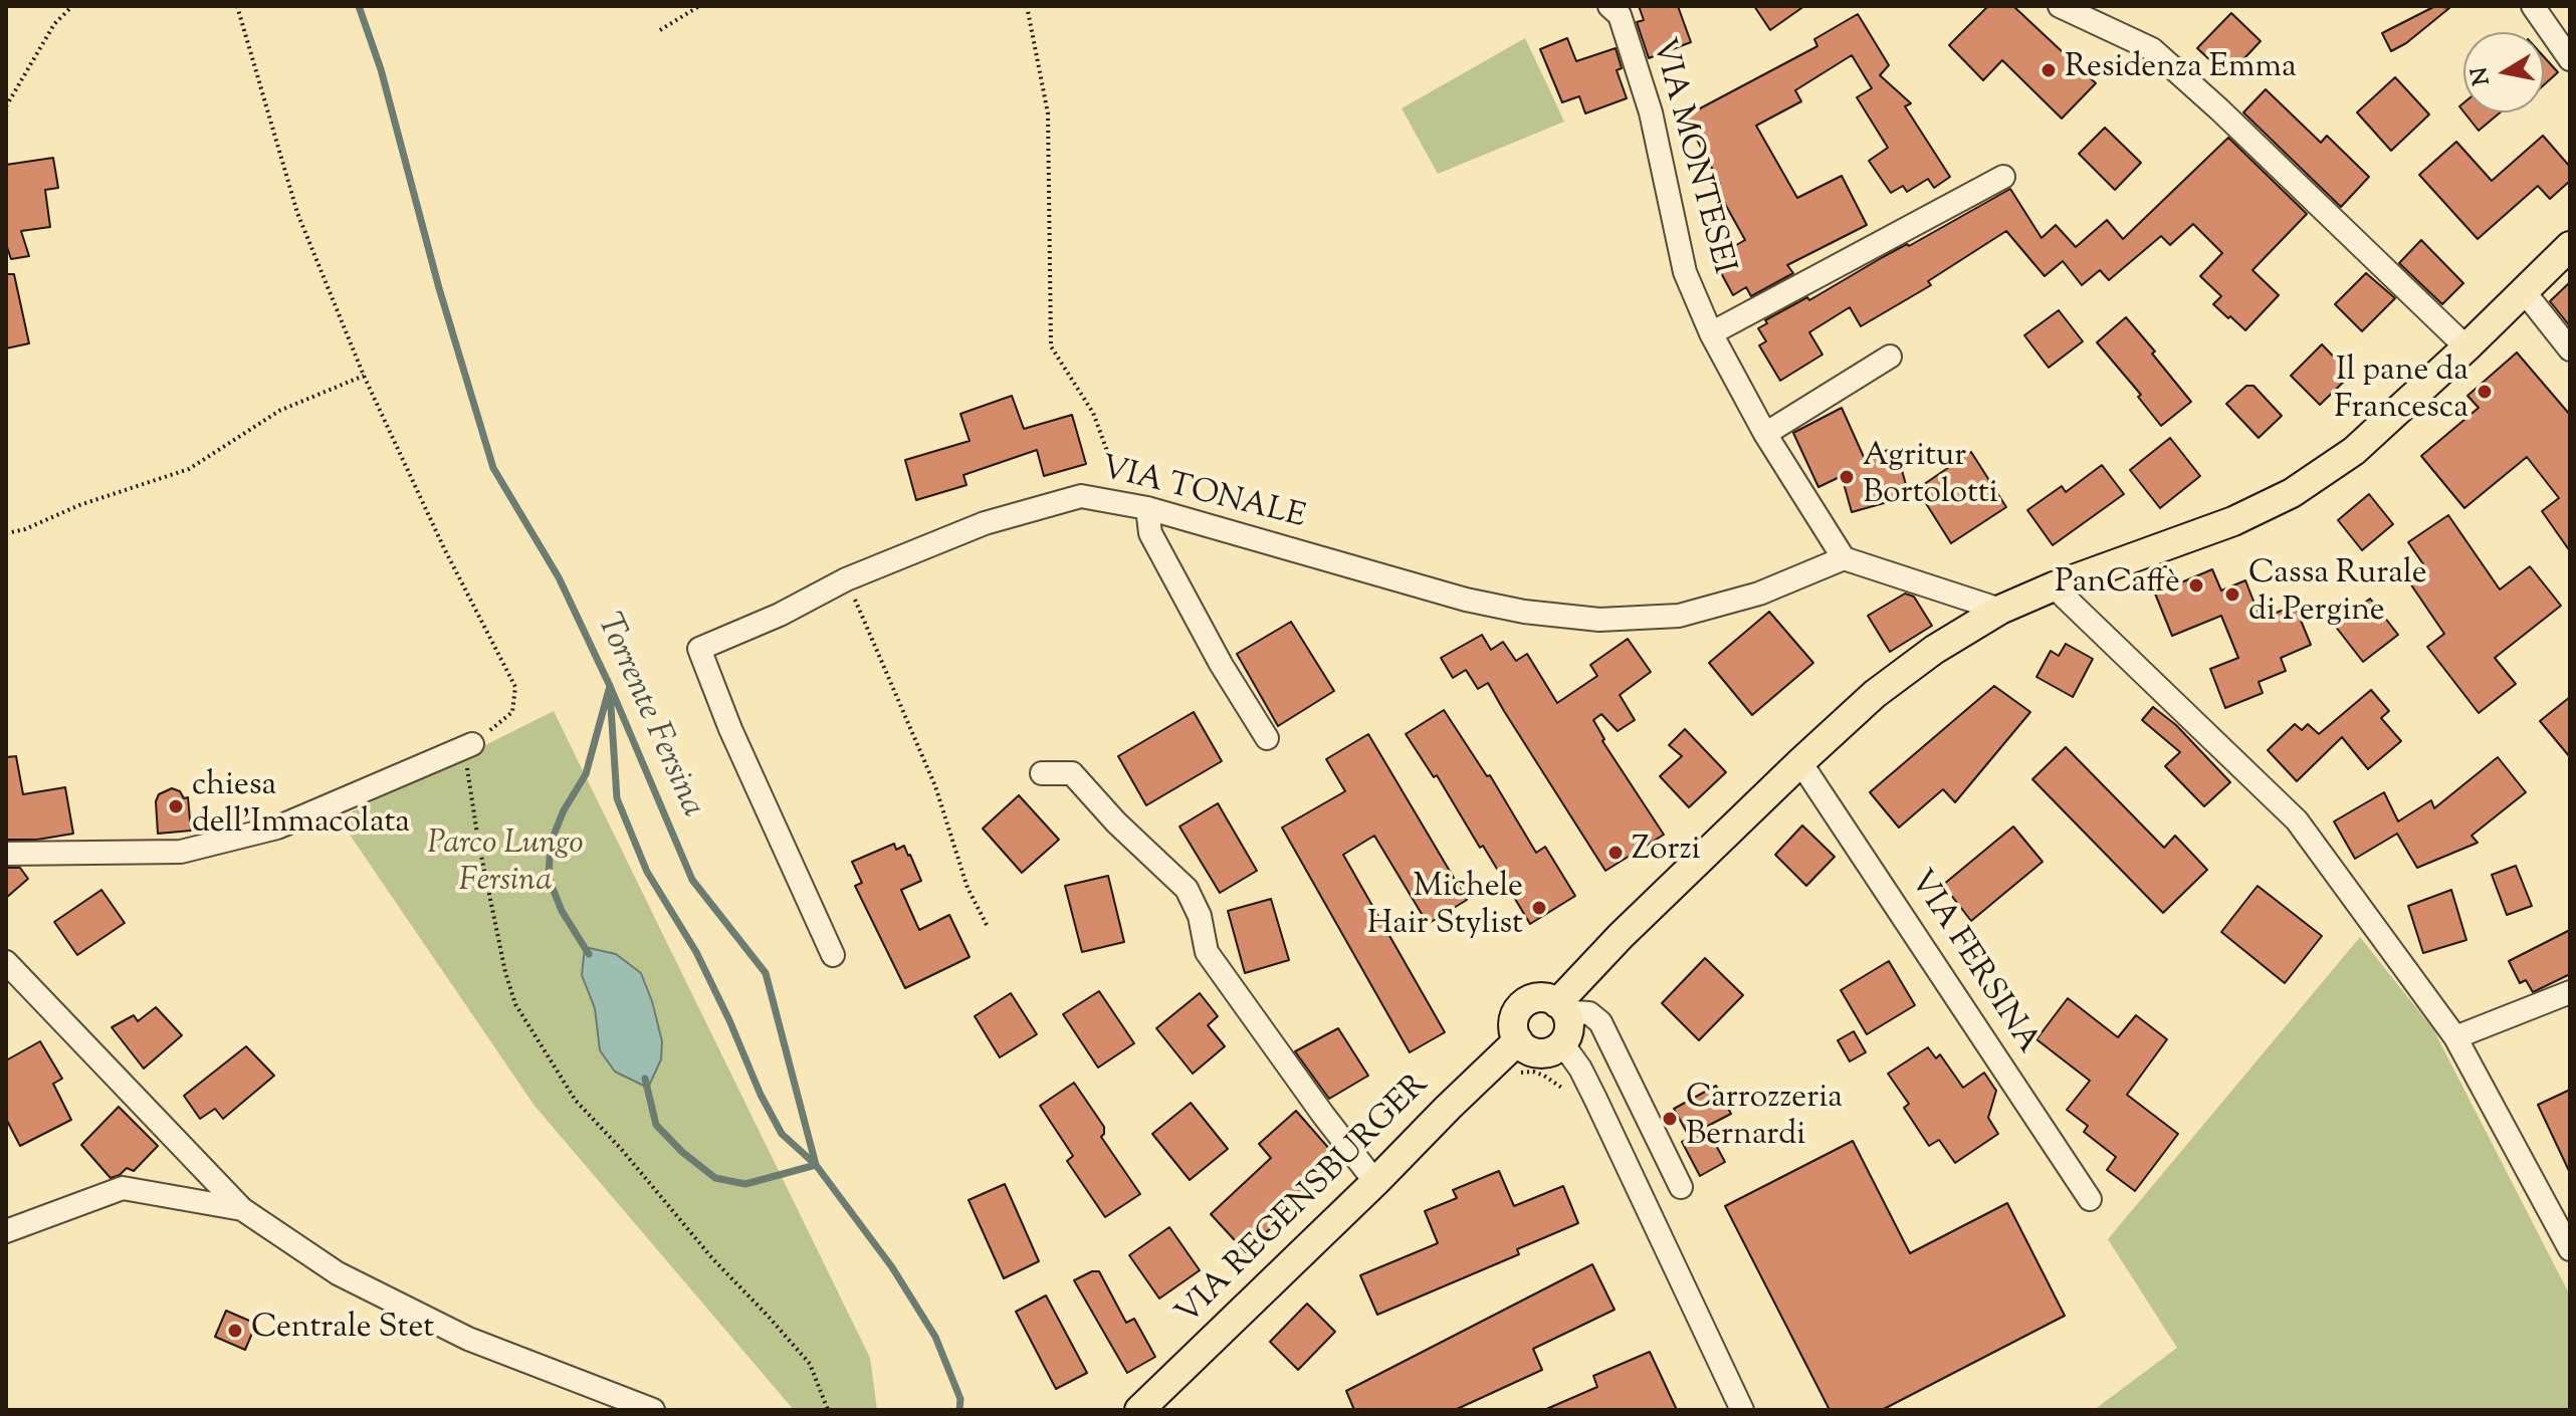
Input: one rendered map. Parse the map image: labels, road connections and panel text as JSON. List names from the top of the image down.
{
  "streets": {
    "main road": ["VIA REGENSBURGER"],
    "street": ["VIA MONTESEI", "VIA TONALE", "VIA FERSINA"]
  },
  "crossings": [
    ["VIA MONTESEI", "VIA TONALE"]
  ],
  "water": ["Torrente Fersina"],
  "parks": ["Parco Lungo Fersina"],
  "places": [
    "Residenza Emma",
    "Il pane da Francesca",
    "Agritur Bortolotti",
    "PanCaffè",
    "Cassa Rurale di Pergine",
    "chiesa dell'Immacolata",
    "Zorzi",
    "Michele Hair Stylist",
    "Carrozzeria Bernardi",
    "Centrale Stet"
  ],
  "north": "left"
}
